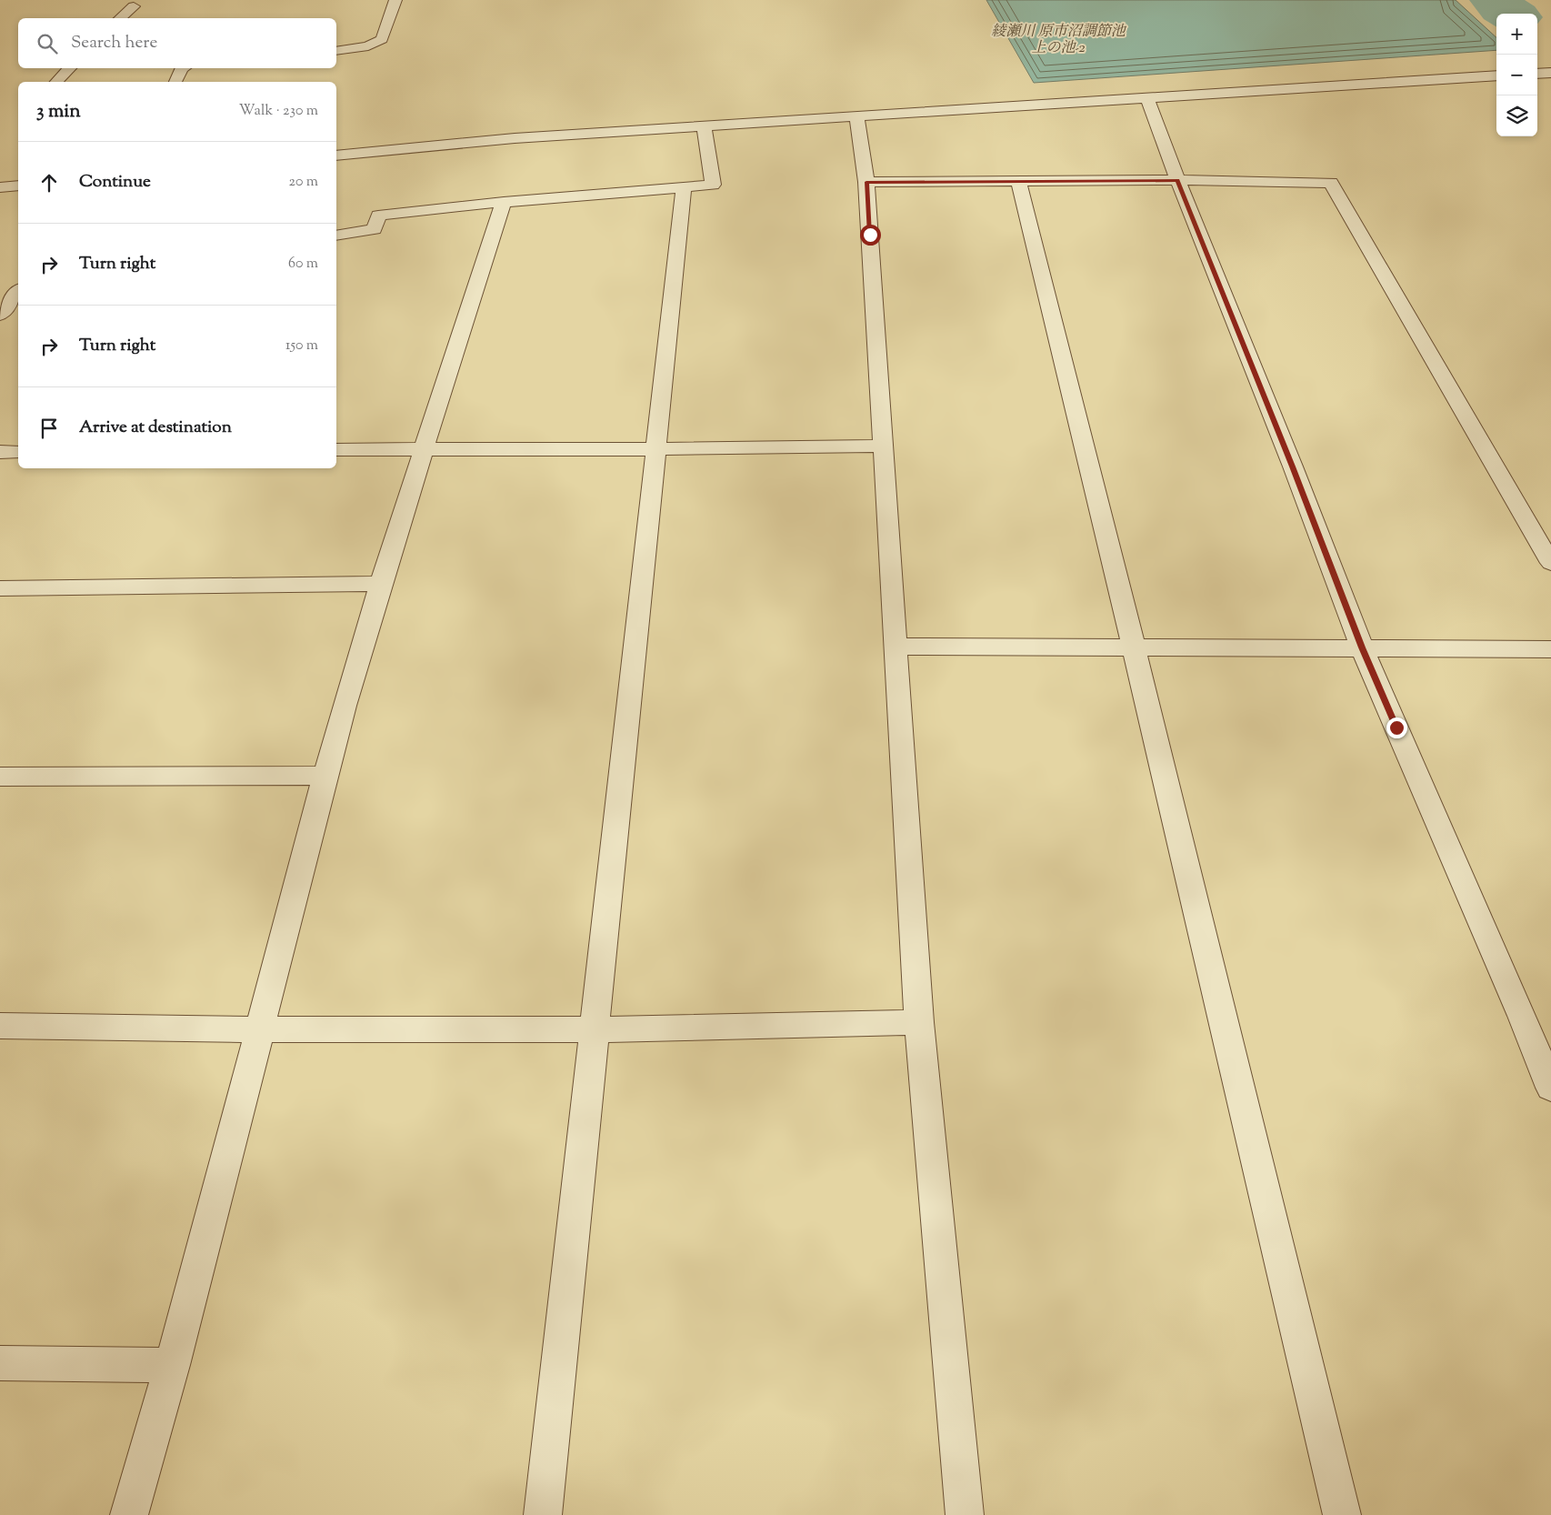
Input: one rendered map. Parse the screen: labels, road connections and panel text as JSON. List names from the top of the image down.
{
  "water": ["綾瀬川 原市沼調節池 上の池-2"],
  "page": {
    "map_buttons": ["+", "−"],
    "search": "Search here",
    "heading": ["3 min", "Walk · 230 m"],
    "list": [
      ["Continue", "20 m"],
      ["Turn right", "60 m"],
      ["Turn right", "150 m"],
      "Arrive at destination"
    ]
  }
}
